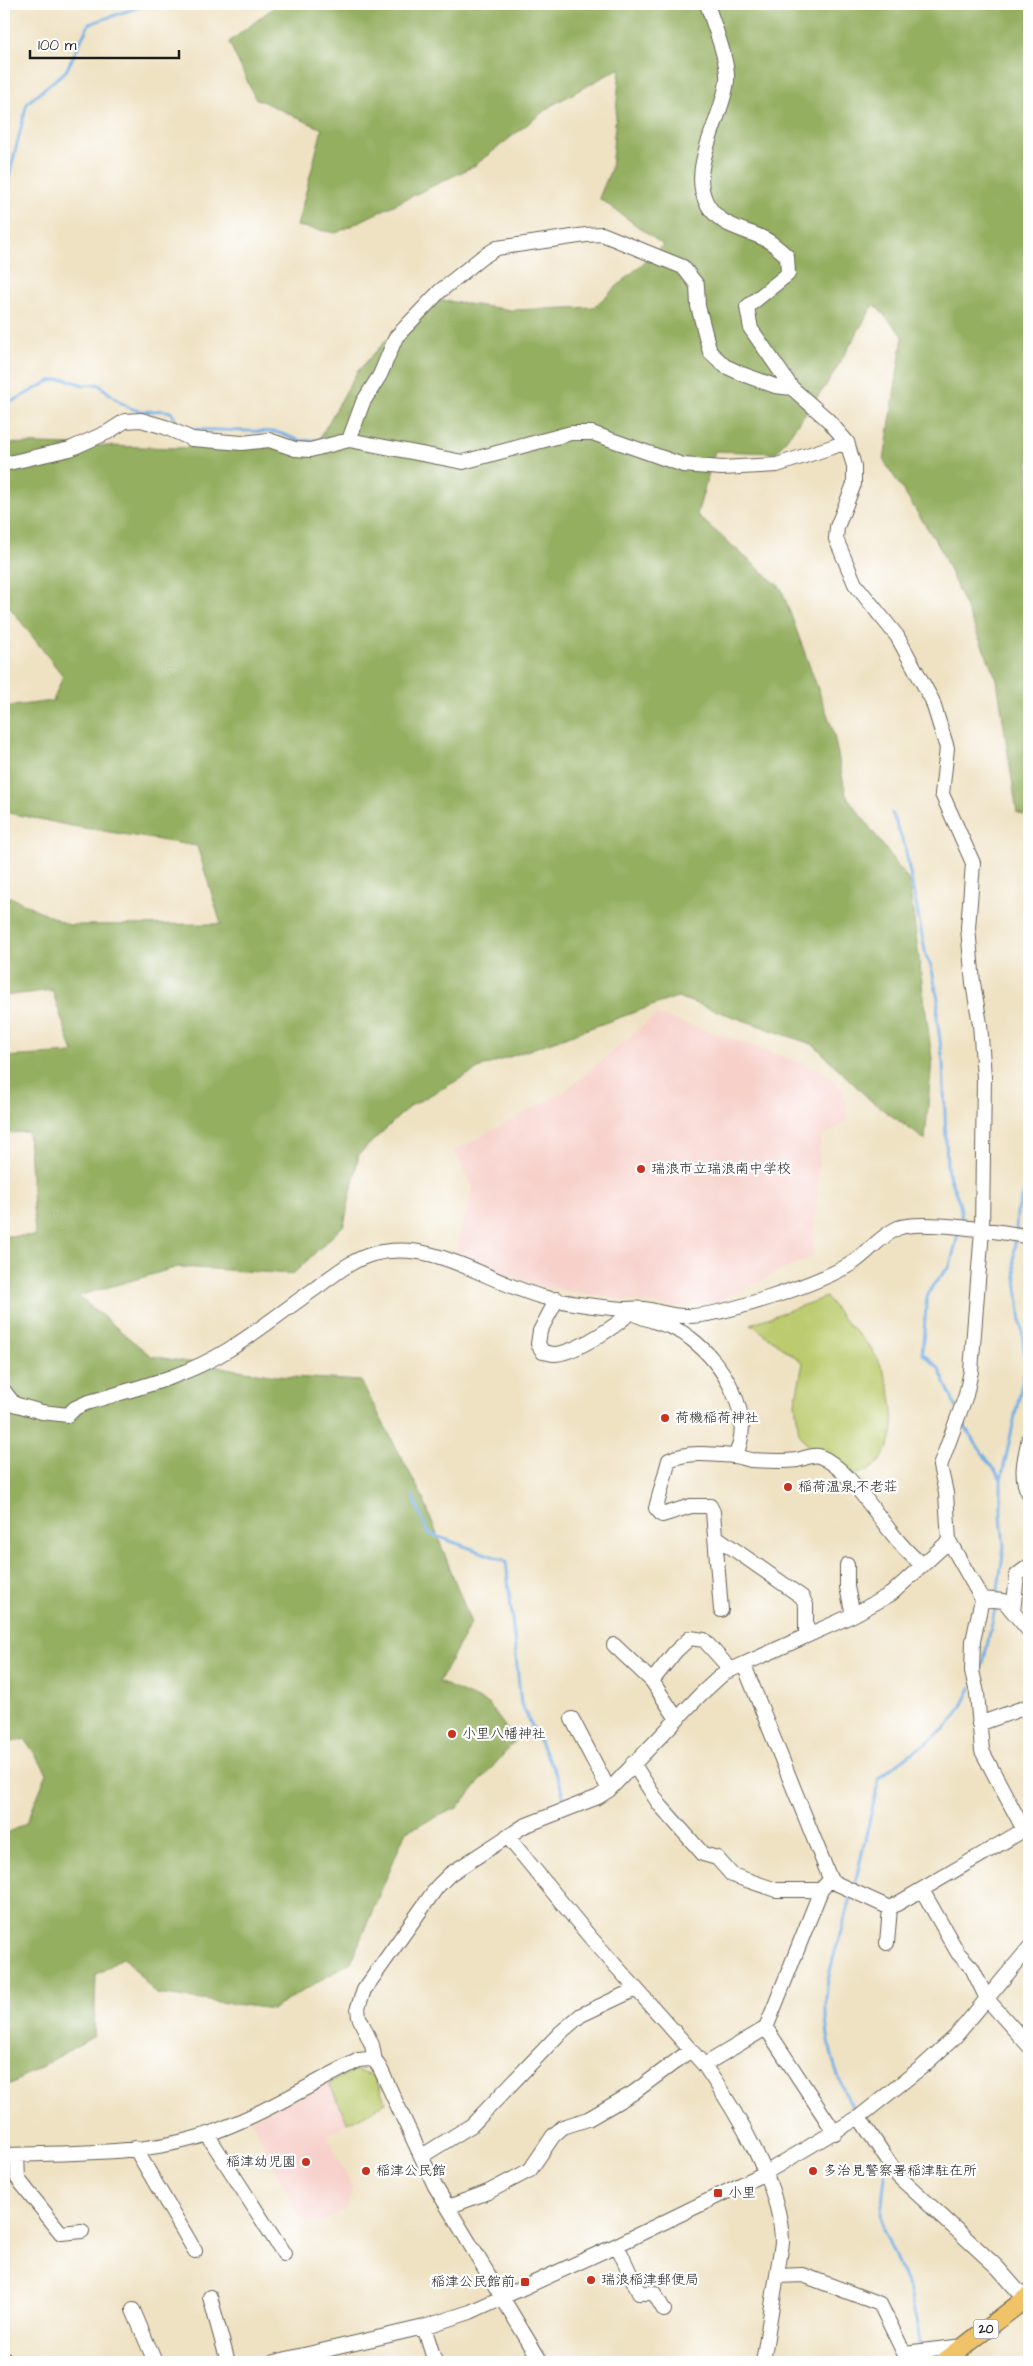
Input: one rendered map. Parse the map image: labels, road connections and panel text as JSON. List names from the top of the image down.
{
  "streets": {
    "main road": ["20"]
  },
  "places": {
    "other": [
      "瑞浪市立瑞浪南中学校",
      "荷機稲荷神社",
      "稲荷温泉;不老荘",
      "小里八幡神社",
      "稲津幼児園",
      "稲津公民館",
      "多治見警察署稲津駐在所",
      "瑞浪稲津郵便局"
    ],
    "transit": ["小里", "稲津公民館前"]
  },
  "scale_bar": "100 m"
}
